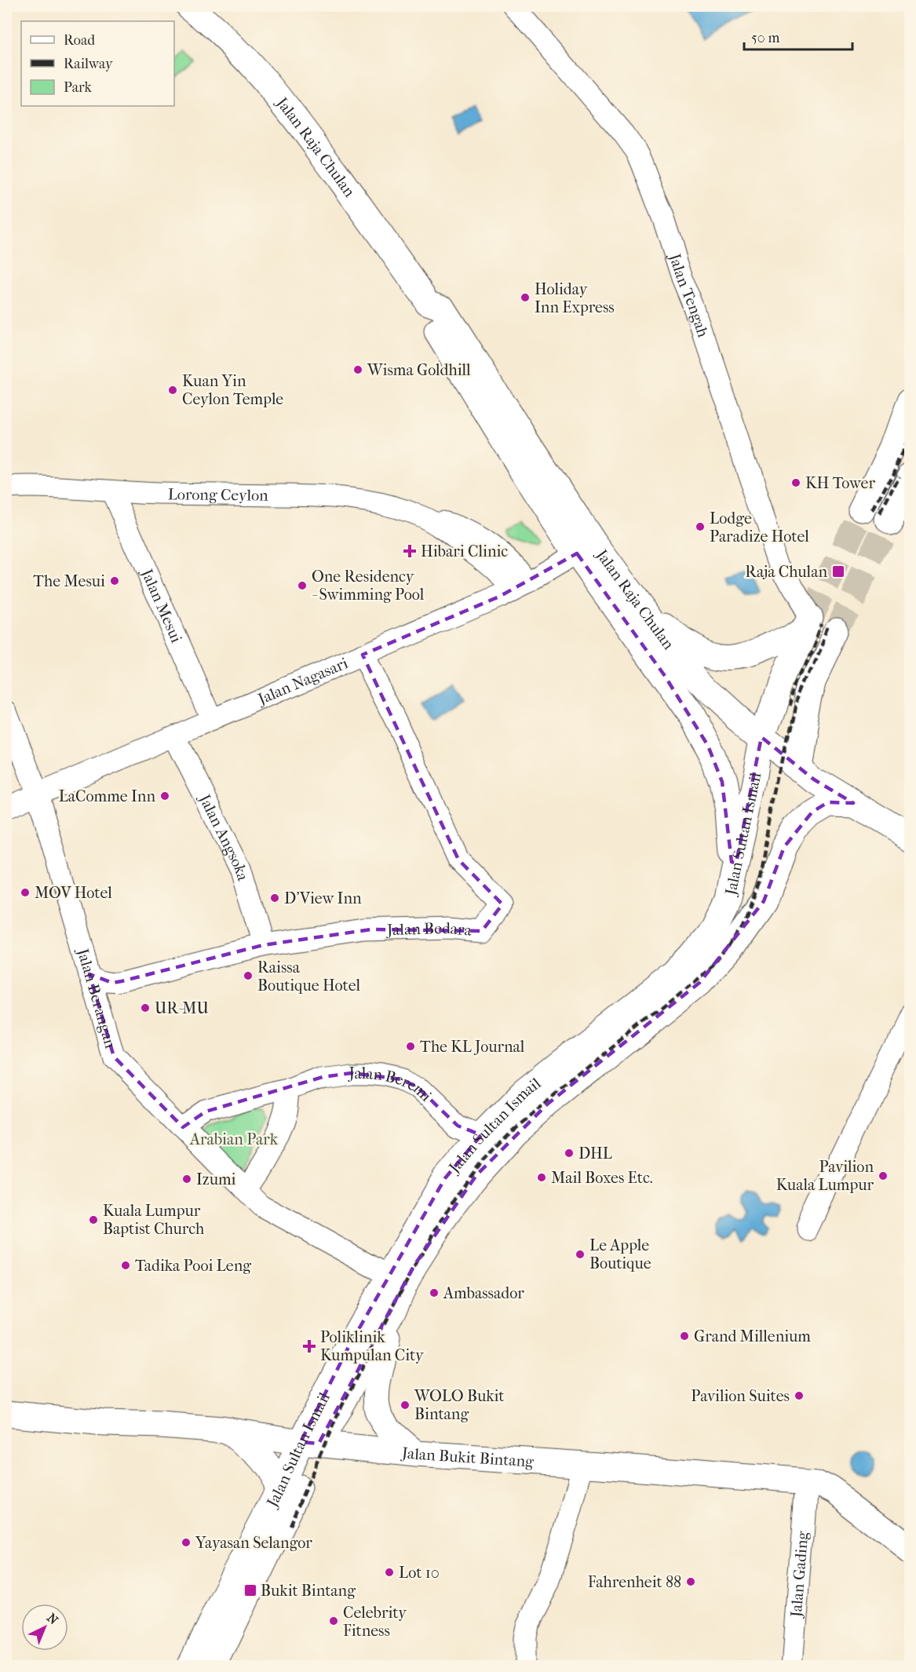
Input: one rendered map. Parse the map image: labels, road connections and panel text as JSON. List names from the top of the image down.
{
  "streets": {
    "main road": ["Jalan Raja Chulan", "Jalan Sultan Ismail", "Jalan Bukit Bintang"],
    "street": [
      "Jalan Tengah",
      "Lorong Ceylon",
      "Jalan Mesui",
      "Jalan Nagasari",
      "Jalan Angsoka",
      "Jalan Bedara",
      "Jalan Berangan",
      "Jalan Beremi",
      "Jalan Gading"
    ]
  },
  "crossings": [
    ["Jalan Raja Chulan", "Jalan Nagasari"],
    ["Jalan Raja Chulan", "Jalan Sultan Ismail"],
    ["Jalan Tengah", "Jalan Sultan Ismail"],
    ["Lorong Ceylon", "Jalan Mesui"],
    ["Lorong Ceylon", "Jalan Nagasari"],
    ["Jalan Mesui", "Jalan Nagasari"],
    ["Jalan Nagasari", "Jalan Angsoka"],
    ["Jalan Nagasari", "Jalan Bedara"],
    ["Jalan Nagasari", "Jalan Berangan"],
    ["Jalan Sultan Ismail", "Jalan Berangan"],
    ["Jalan Sultan Ismail", "Jalan Beremi"],
    ["Jalan Sultan Ismail", "Jalan Bukit Bintang"],
    ["Jalan Angsoka", "Jalan Bedara"],
    ["Jalan Bedara", "Jalan Berangan"],
    ["Jalan Berangan", "Jalan Beremi"],
    ["Jalan Bukit Bintang", "Jalan Gading"]
  ],
  "parks": ["Arabian Park"],
  "places": {
    "other": [
      "Holiday Inn Express",
      "Wisma Goldhill",
      "Kuan Yin Ceylon Temple",
      "KH Tower",
      "Lodge Paradize Hotel",
      "The Mesui",
      "One Residency - Swimming Pool",
      "LaComme Inn",
      "MOV Hotel",
      "D'View Inn",
      "Raissa Boutique Hotel",
      "UR-MU",
      "The KL Journal",
      "DHL",
      "Pavilion Kuala Lumpur",
      "Mail Boxes Etc.",
      "Izumi",
      "Kuala Lumpur Baptist Church",
      "Le Apple Boutique",
      "Tadika Pooi Leng",
      "Ambassador",
      "Grand Millenium",
      "Pavilion Suites",
      "WOLO Bukit Bintang",
      "Yayasan Selangor",
      "Lot 10",
      "Fahrenheit 88",
      "Celebrity Fitness"
    ],
    "health": ["Hibari Clinic", "Poliklinik Kumpulan City"],
    "transit": ["Raja Chulan", "Bukit Bintang"]
  },
  "legend": ["Road", "Railway", "Park"],
  "scale_bar": "50 m",
  "north": "top right"
}
